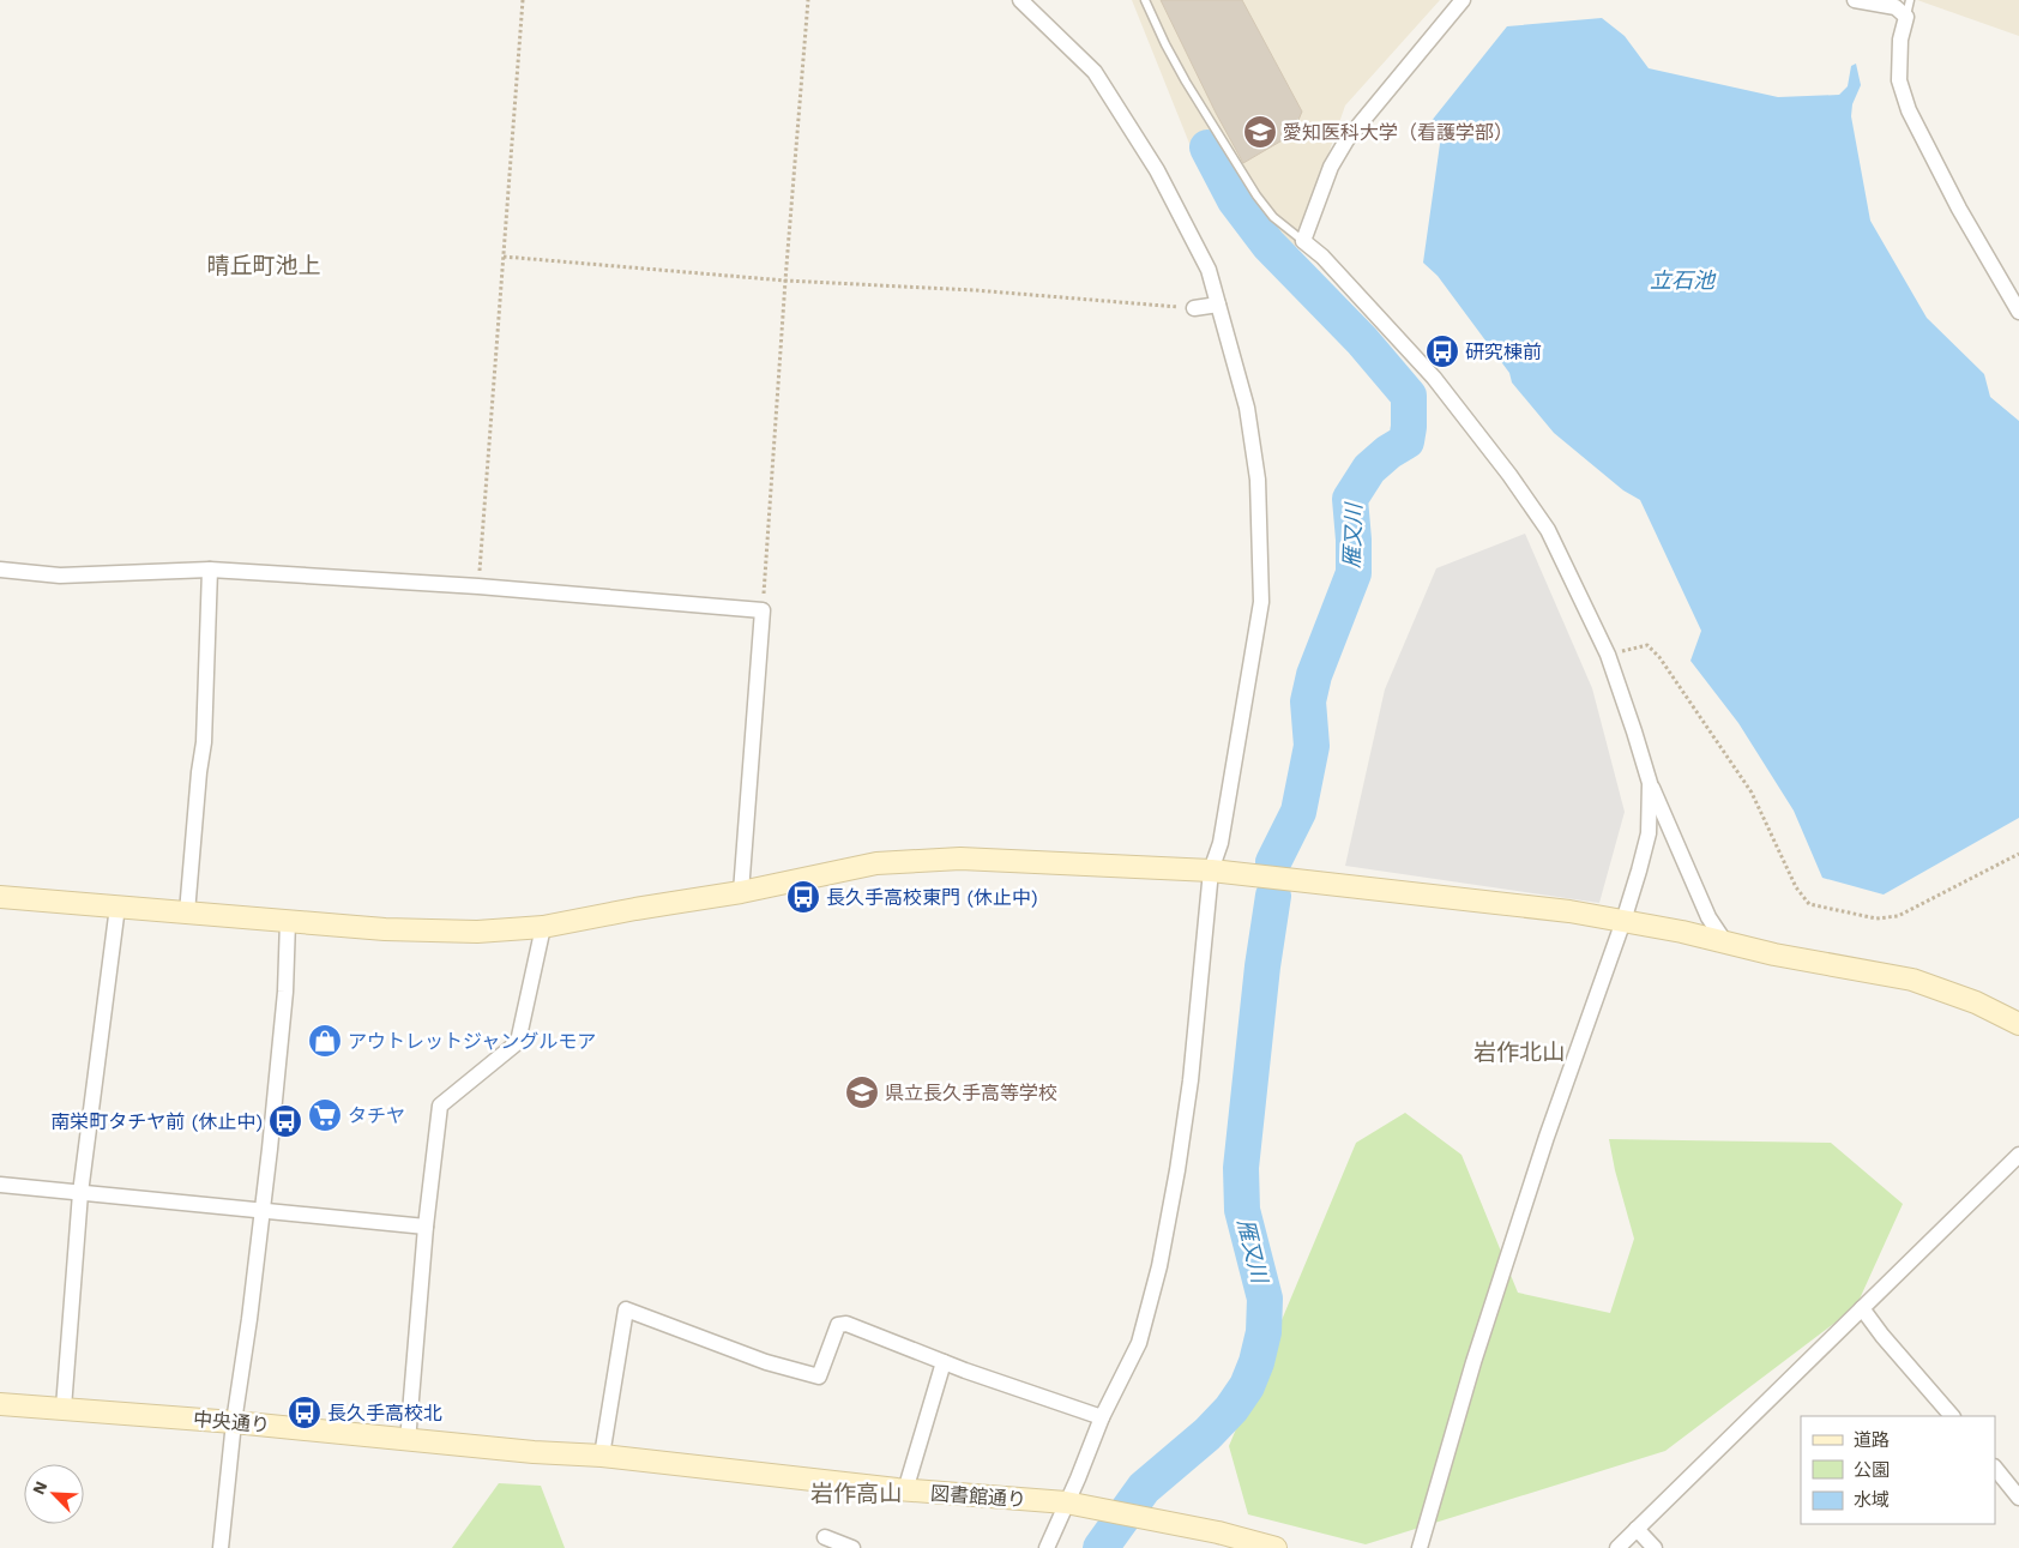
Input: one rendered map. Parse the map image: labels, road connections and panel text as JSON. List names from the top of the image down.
{
  "streets": {
    "street": ["中央通り", "図書館通り"]
  },
  "crossings": [
    ["中央通り", "図書館通り"]
  ],
  "districts": ["晴丘町池上", "岩作北山", "岩作高山"],
  "water": ["立石池", "雁又川"],
  "places": {
    "school or university": ["愛知医科大学（看護学部）", "県立長久手高等学校"],
    "bus stop": [
      "研究棟前",
      "長久手高校東門 (休止中)",
      "南栄町タチヤ前 (休止中)",
      "長久手高校北"
    ],
    "shop": ["アウトレットジャングルモア"],
    "supermarket": ["タチヤ"]
  },
  "legend": ["道路", "公園", "水域"],
  "north": "top left"
}
